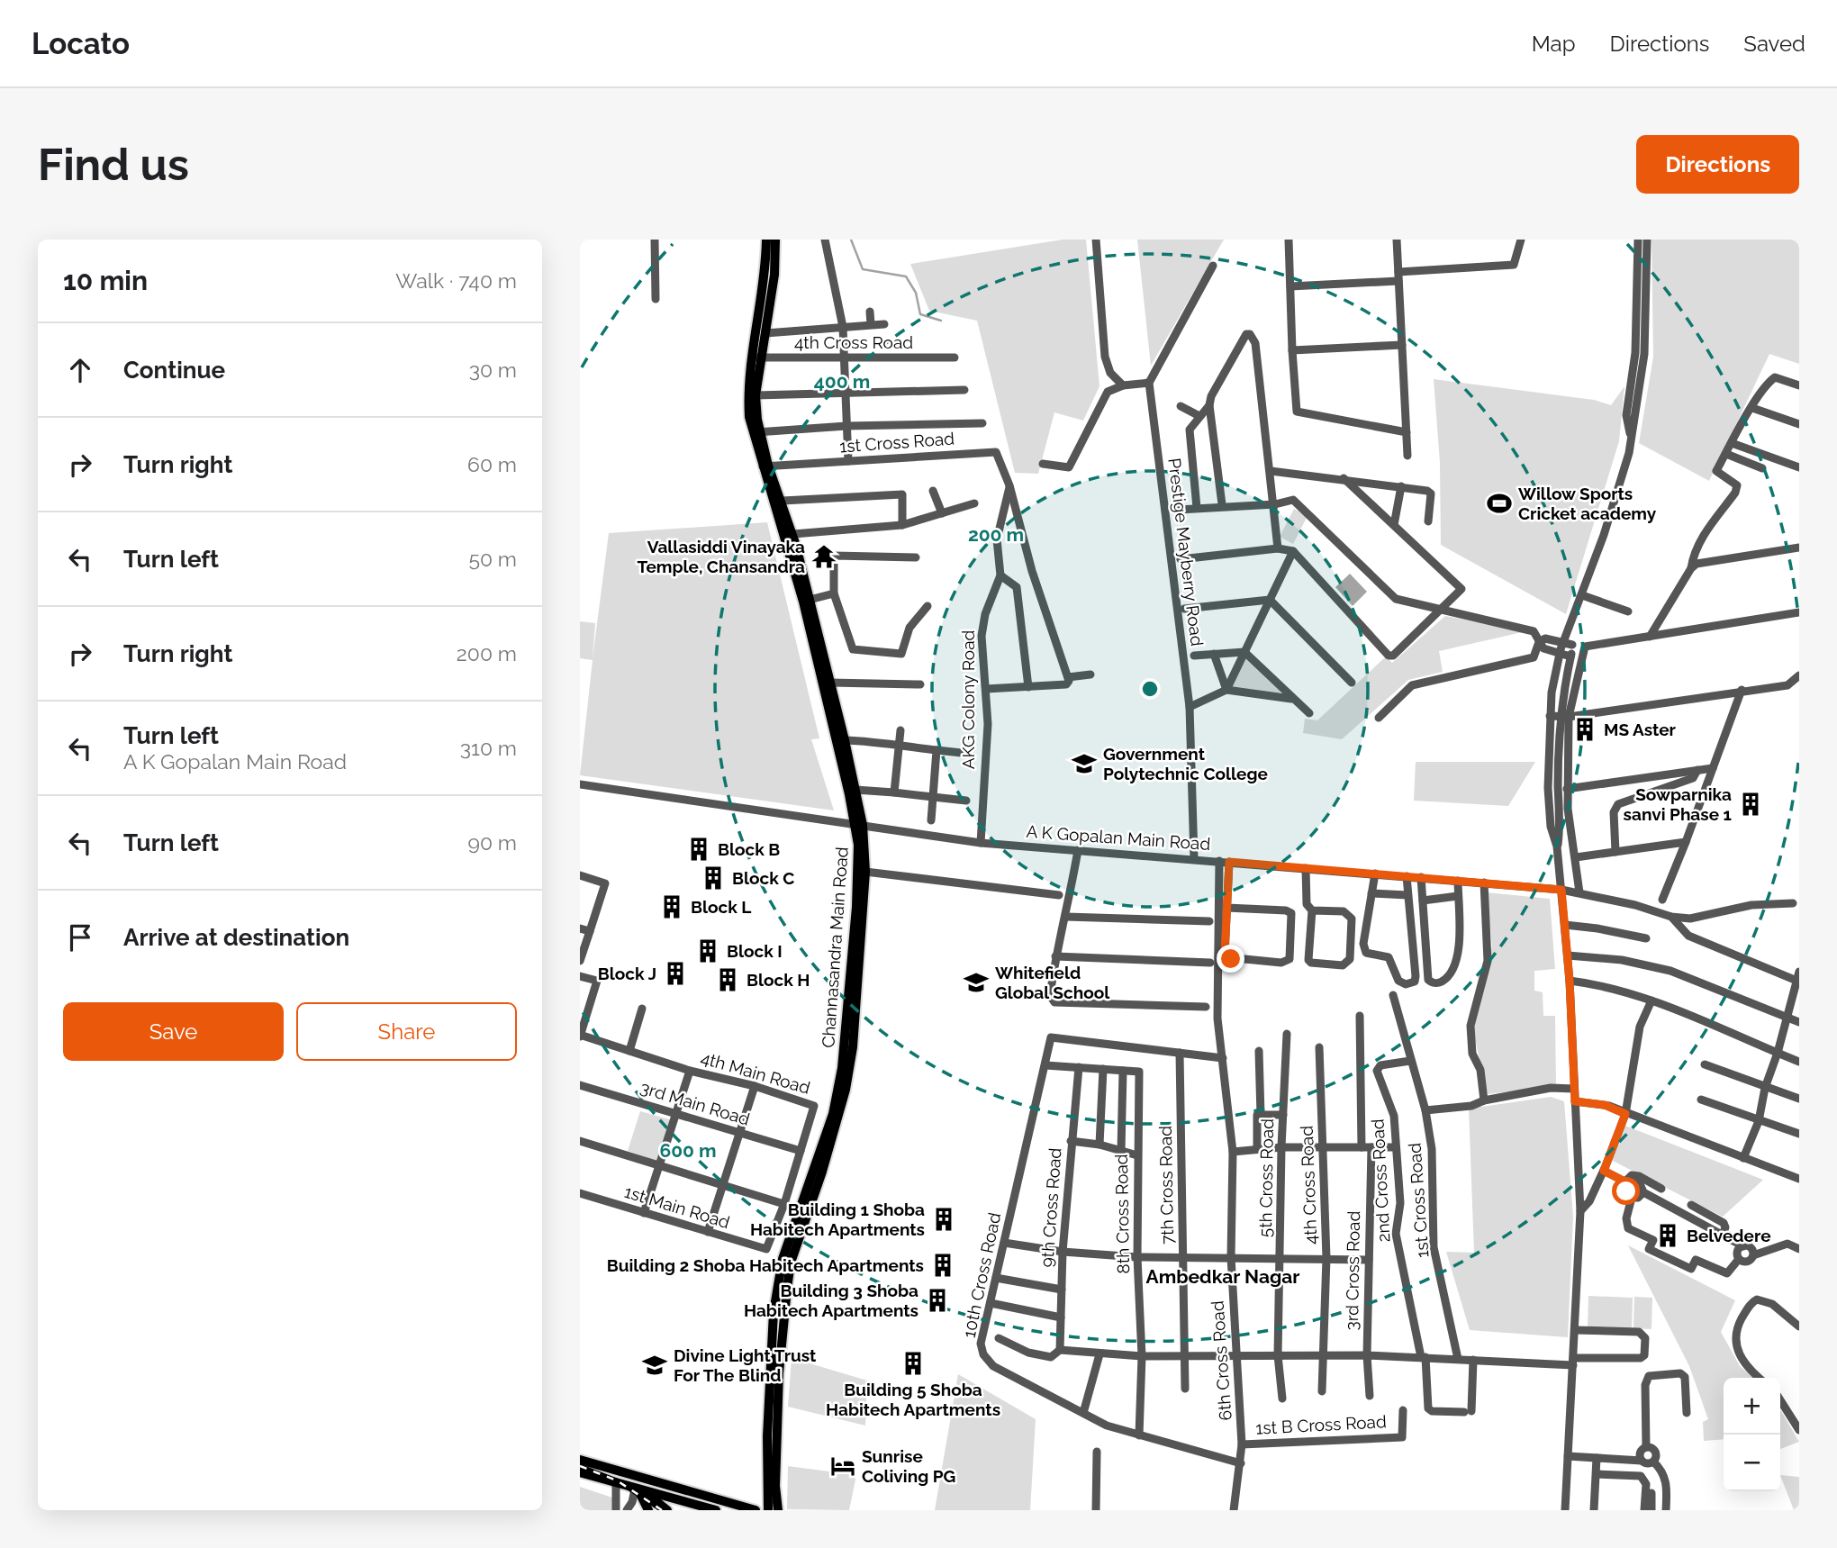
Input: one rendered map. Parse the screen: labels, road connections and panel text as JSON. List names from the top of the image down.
{
  "streets": {
    "main road": ["Channasandra Main Road"],
    "street": [
      "4th Cross Road",
      "1st Cross Road",
      "Prestige Mayberry Road",
      "AKG Colony Road",
      "A K Gopalan Main Road",
      "4th Main Road",
      "3rd Main Road",
      "5th Cross Road",
      "2nd Cross Road",
      "7th Cross Road",
      "1st Main Road",
      "9th Cross Road",
      "8th Cross Road",
      "3rd Cross Road",
      "10th Cross Road",
      "6th Cross Road",
      "1st B Cross Road"
    ]
  },
  "crossings": [
    ["4th Cross Road", "Channasandra Main Road"],
    ["1st Cross Road", "AKG Colony Road"],
    ["1st Cross Road", "Channasandra Main Road"],
    ["1st Cross Road", "2nd Cross Road"],
    ["Prestige Mayberry Road", "A K Gopalan Main Road"],
    ["AKG Colony Road", "A K Gopalan Main Road"],
    ["A K Gopalan Main Road", "Channasandra Main Road"],
    ["A K Gopalan Main Road", "6th Cross Road"],
    ["4th Main Road", "3rd Main Road"],
    ["4th Main Road", "1st Main Road"],
    ["7th Cross Road", "10th Cross Road"],
    ["8th Cross Road", "10th Cross Road"],
    ["10th Cross Road", "6th Cross Road"],
    ["6th Cross Road", "1st B Cross Road"]
  ],
  "districts": ["Ambedkar Nagar"],
  "places": {
    "sports": ["Willow Sports Cricket academy"],
    "temple": ["Vallasiddi Vinayaka Temple, Chansandra"],
    "building": [
      "MS Aster",
      "Sowparnika sanvi Phase 1",
      "Block B",
      "Block C",
      "Block L",
      "Block I",
      "Block J",
      "Block H",
      "Building 1 Shoba Habitech Apartments",
      "Belvedere",
      "Building 2 Shoba Habitech Apartments",
      "Building 3 Shoba Habitech Apartments",
      "Building 5 Shoba Habitech Apartments"
    ],
    "school or university": ["Government Polytechnic College", "Whitefield Global School", "Divine Light Trust For The Blind"],
    "hotel": ["Sunrise Coliving PG"]
  },
  "page": {
    "header": "Locato",
    "nav": ["Map", "Directions", "Saved"],
    "buttons": [
      "Directions",
      ["Save", "Share"]
    ],
    "title": "Find us",
    "heading": ["10 min", "Walk · 740 m"],
    "list": [
      ["Continue", "30 m"],
      ["Turn right", "60 m"],
      ["Turn left", "50 m"],
      ["Turn right", "200 m"],
      ["Turn left", "A K Gopalan Main Road", "310 m"],
      ["Turn left", "90 m"],
      "Arrive at destination"
    ],
    "map_buttons": ["+", "−"]
  },
  "rings": ["400 m", "200 m", "600 m"]
}
